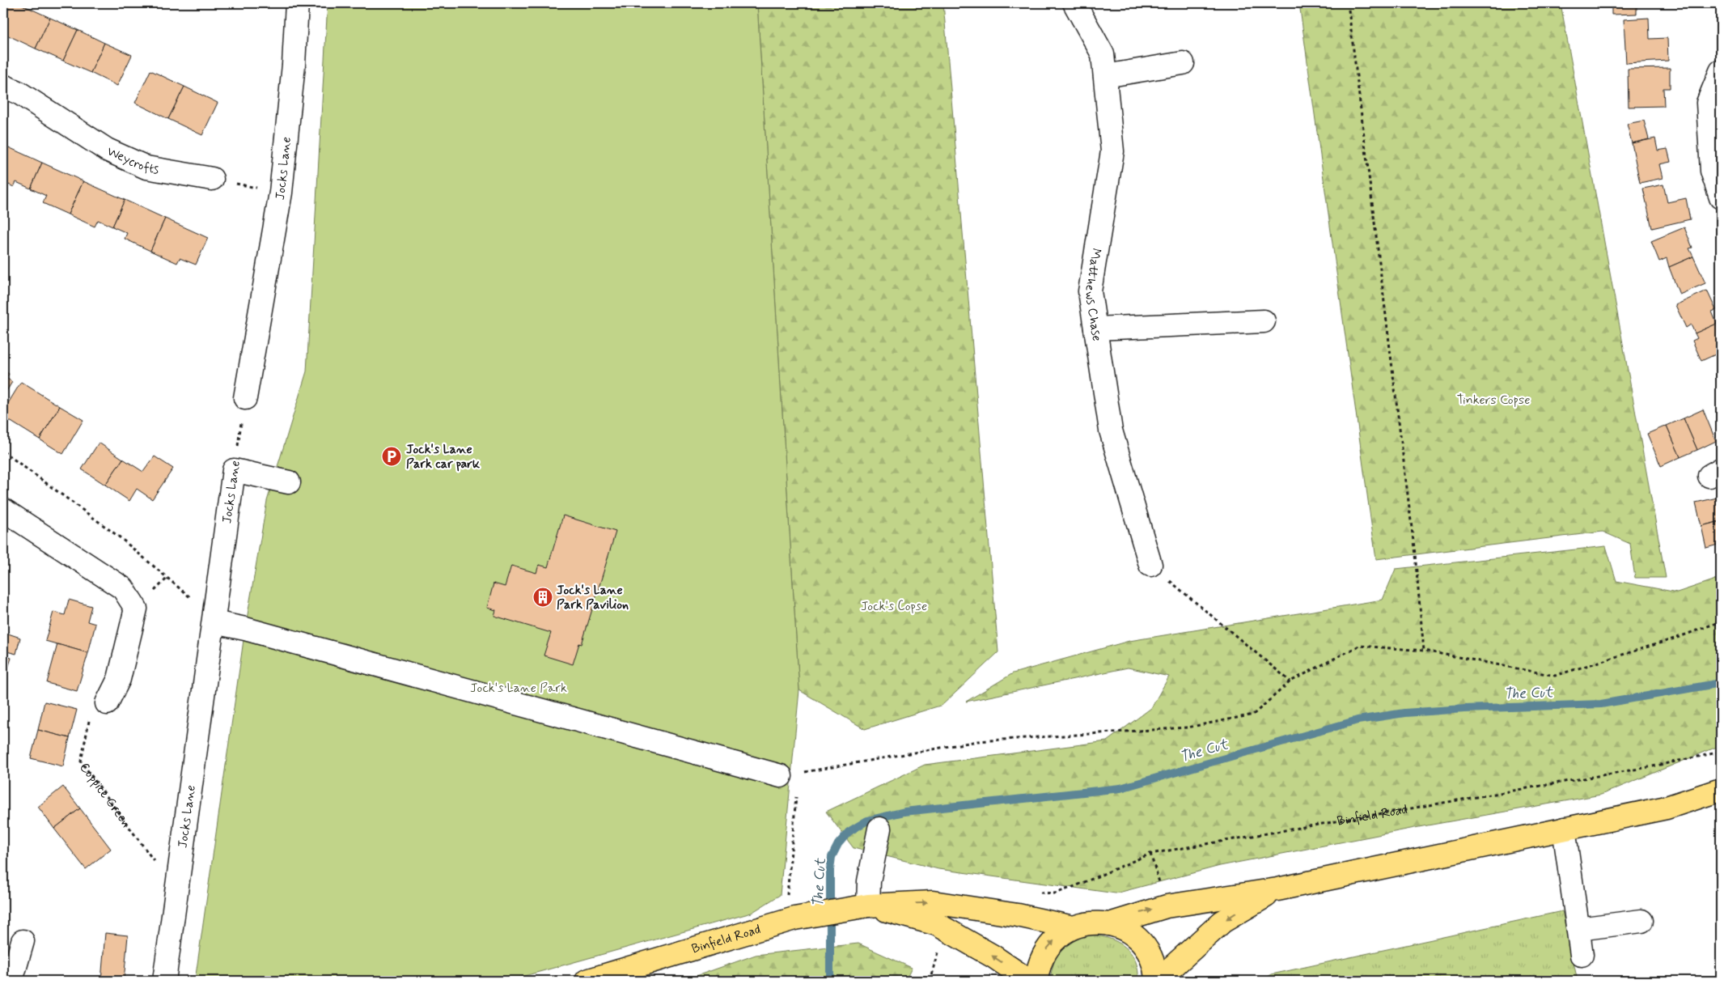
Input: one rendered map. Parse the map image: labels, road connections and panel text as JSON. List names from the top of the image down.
{
  "streets": {
    "main road": ["Binfield Road"],
    "street": ["Weycrofts", "Jocks Lane", "Matthews Chase"],
    "path": ["Coppice Green"]
  },
  "crossings": [
    ["Jocks Lane", "Coppice Green"]
  ],
  "water": ["The Cut"],
  "parks": ["Tinkers Copse", "Jock's Copse", "Jock's Lane Park"],
  "places": {
    "parking": ["Jock's Lane Park car park"],
    "building": ["Jock's Lane Park Pavilion"]
  }
}
